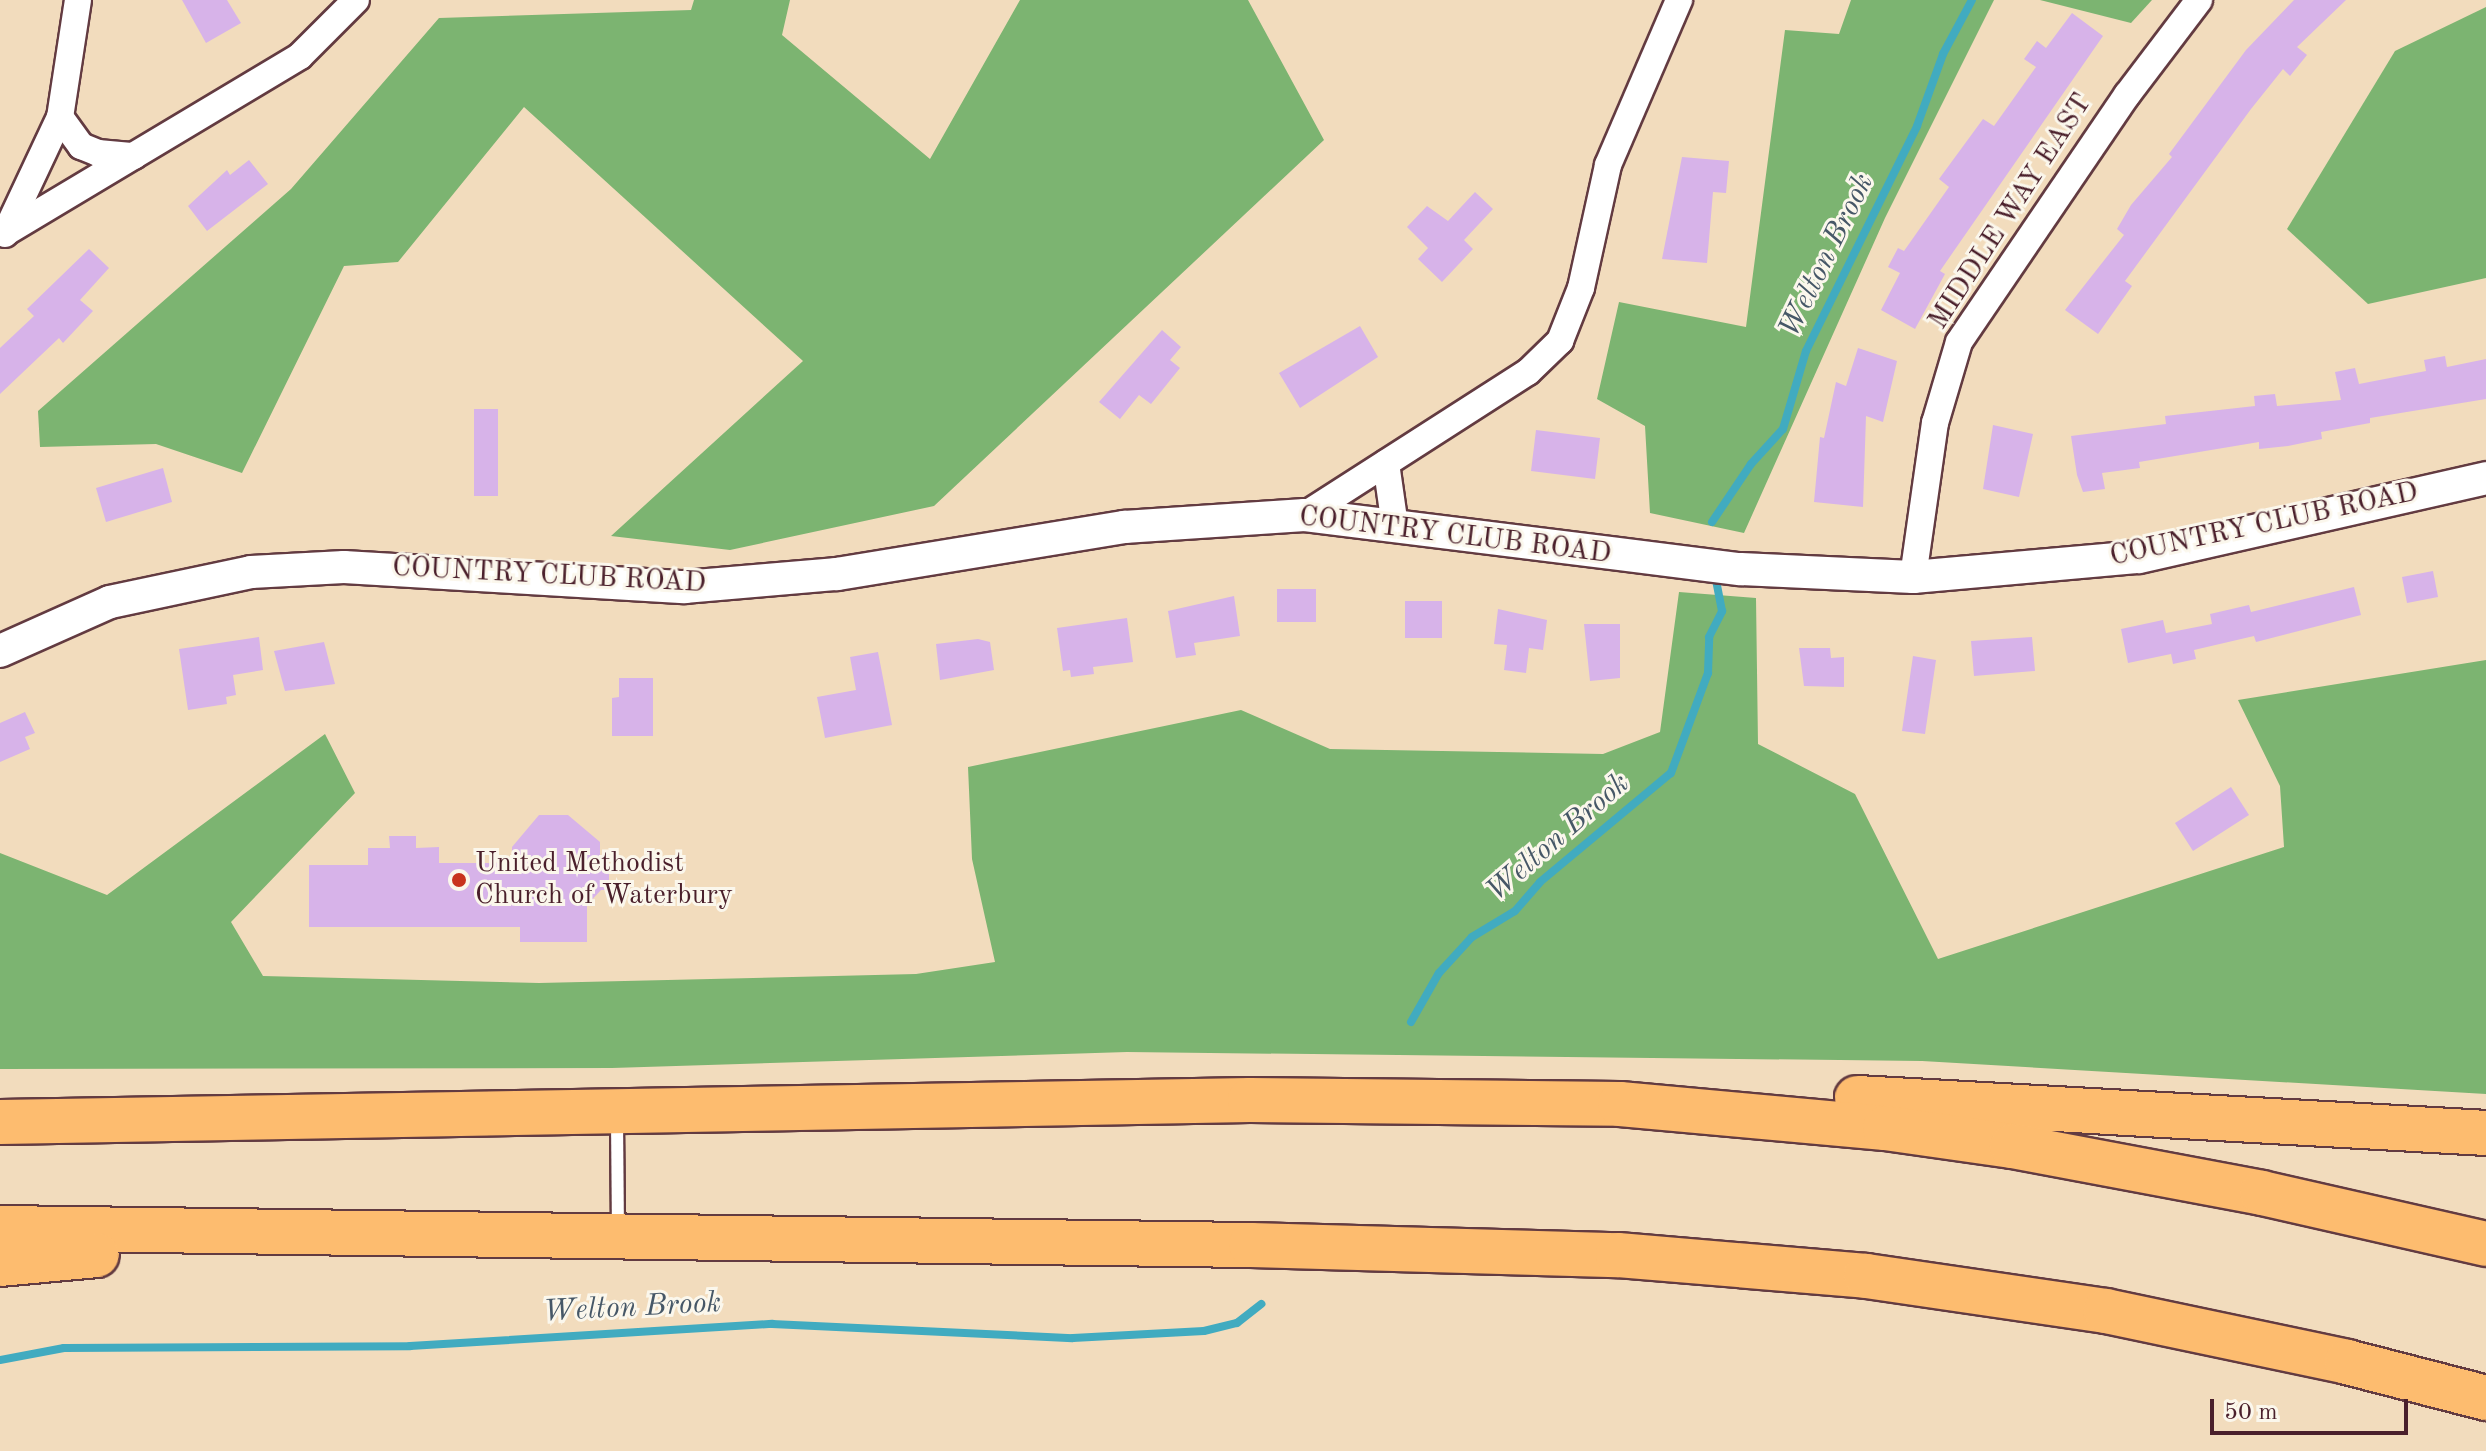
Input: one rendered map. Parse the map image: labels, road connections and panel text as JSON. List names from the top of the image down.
{
  "streets": {
    "street": ["MIDDLE WAY EAST", "COUNTRY CLUB ROAD"]
  },
  "crossings": [
    ["MIDDLE WAY EAST", "COUNTRY CLUB ROAD"]
  ],
  "water": ["Welton Brook"],
  "places": ["United Methodist Church of Waterbury"],
  "scale_bar": "50 m"
}
